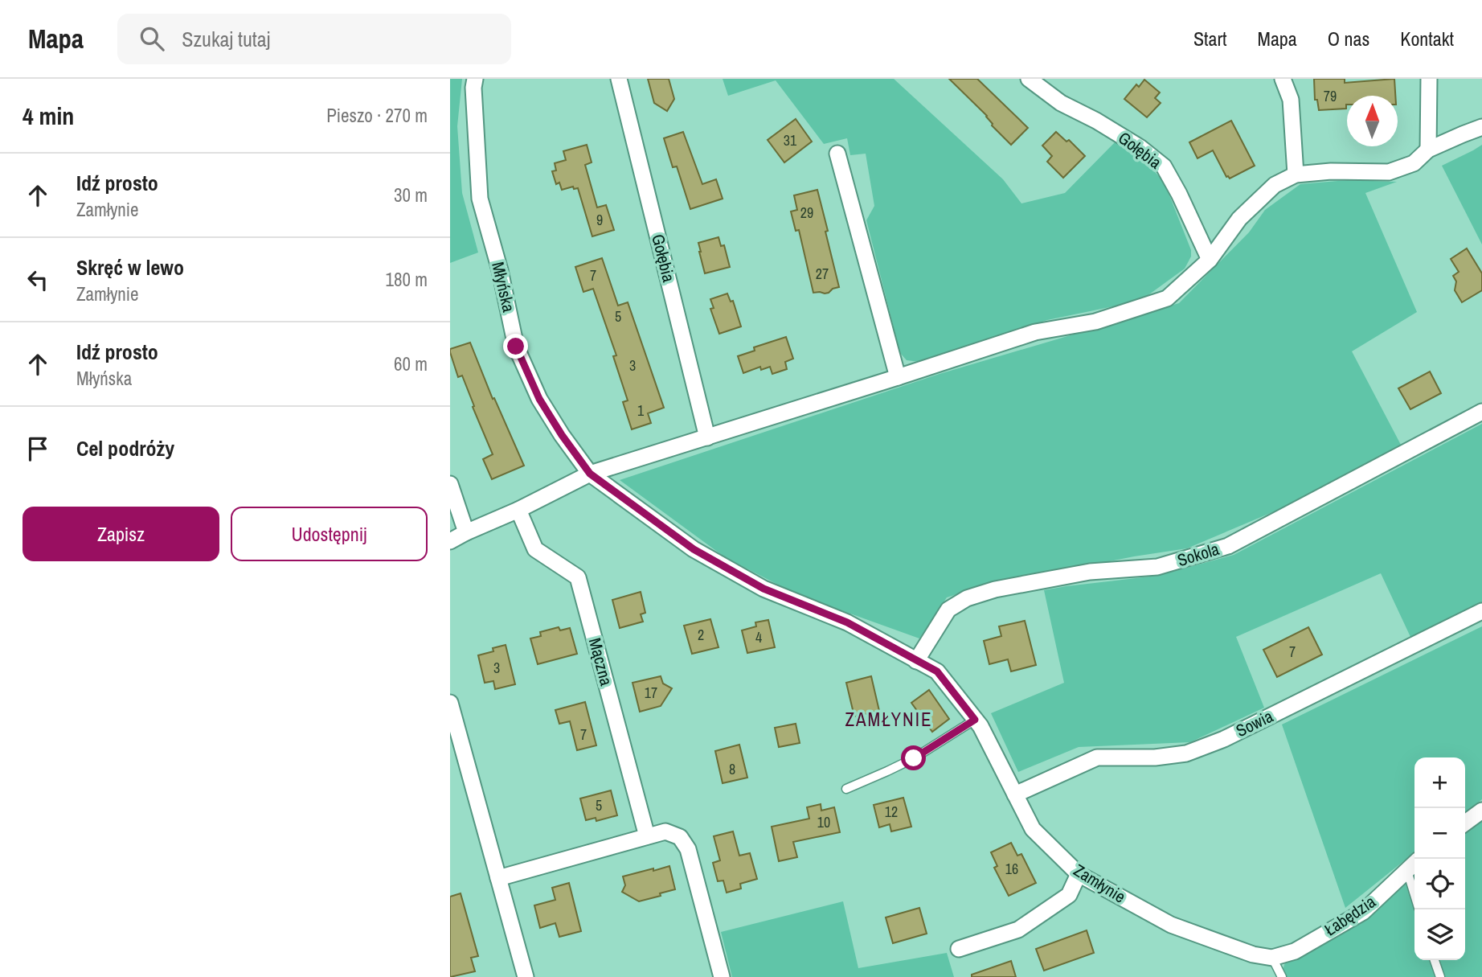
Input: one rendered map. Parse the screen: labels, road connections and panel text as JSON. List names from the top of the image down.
{
  "streets": {
    "street": [
      "Gołębia",
      "Młyńska",
      "Sokola",
      "Mączna",
      "Sowia",
      "Zamłynie",
      "Łabędzia"
    ]
  },
  "crossings": [
    ["Młyńska", "Zamłynie"],
    ["Sokola", "Zamłynie"],
    ["Sowia", "Zamłynie"],
    ["Zamłynie", "Łabędzia"]
  ],
  "districts": ["ZAMŁYNIE"],
  "house_numbers": [
    "79",
    "31",
    "29",
    "9",
    "27",
    "7",
    "5",
    "3",
    "1",
    "2",
    "4",
    "7",
    "3",
    "17",
    "7",
    "8",
    "5",
    "12",
    "10",
    "16"
  ],
  "north": "top",
  "page": {
    "header": "Mapa",
    "search": "Szukaj tutaj",
    "nav": [
      "Start",
      "Mapa",
      "O nas",
      "Kontakt"
    ],
    "heading": ["4 min", "Pieszo · 270 m"],
    "list": [
      ["Idź prosto", "Zamłynie", "30 m"],
      ["Skręć w lewo", "Zamłynie", "180 m"],
      ["Idź prosto", "Młyńska", "60 m"],
      "Cel podróży"
    ],
    "buttons": ["Zapisz", "Udostępnij"],
    "map_buttons": ["+", "−"]
  }
}
